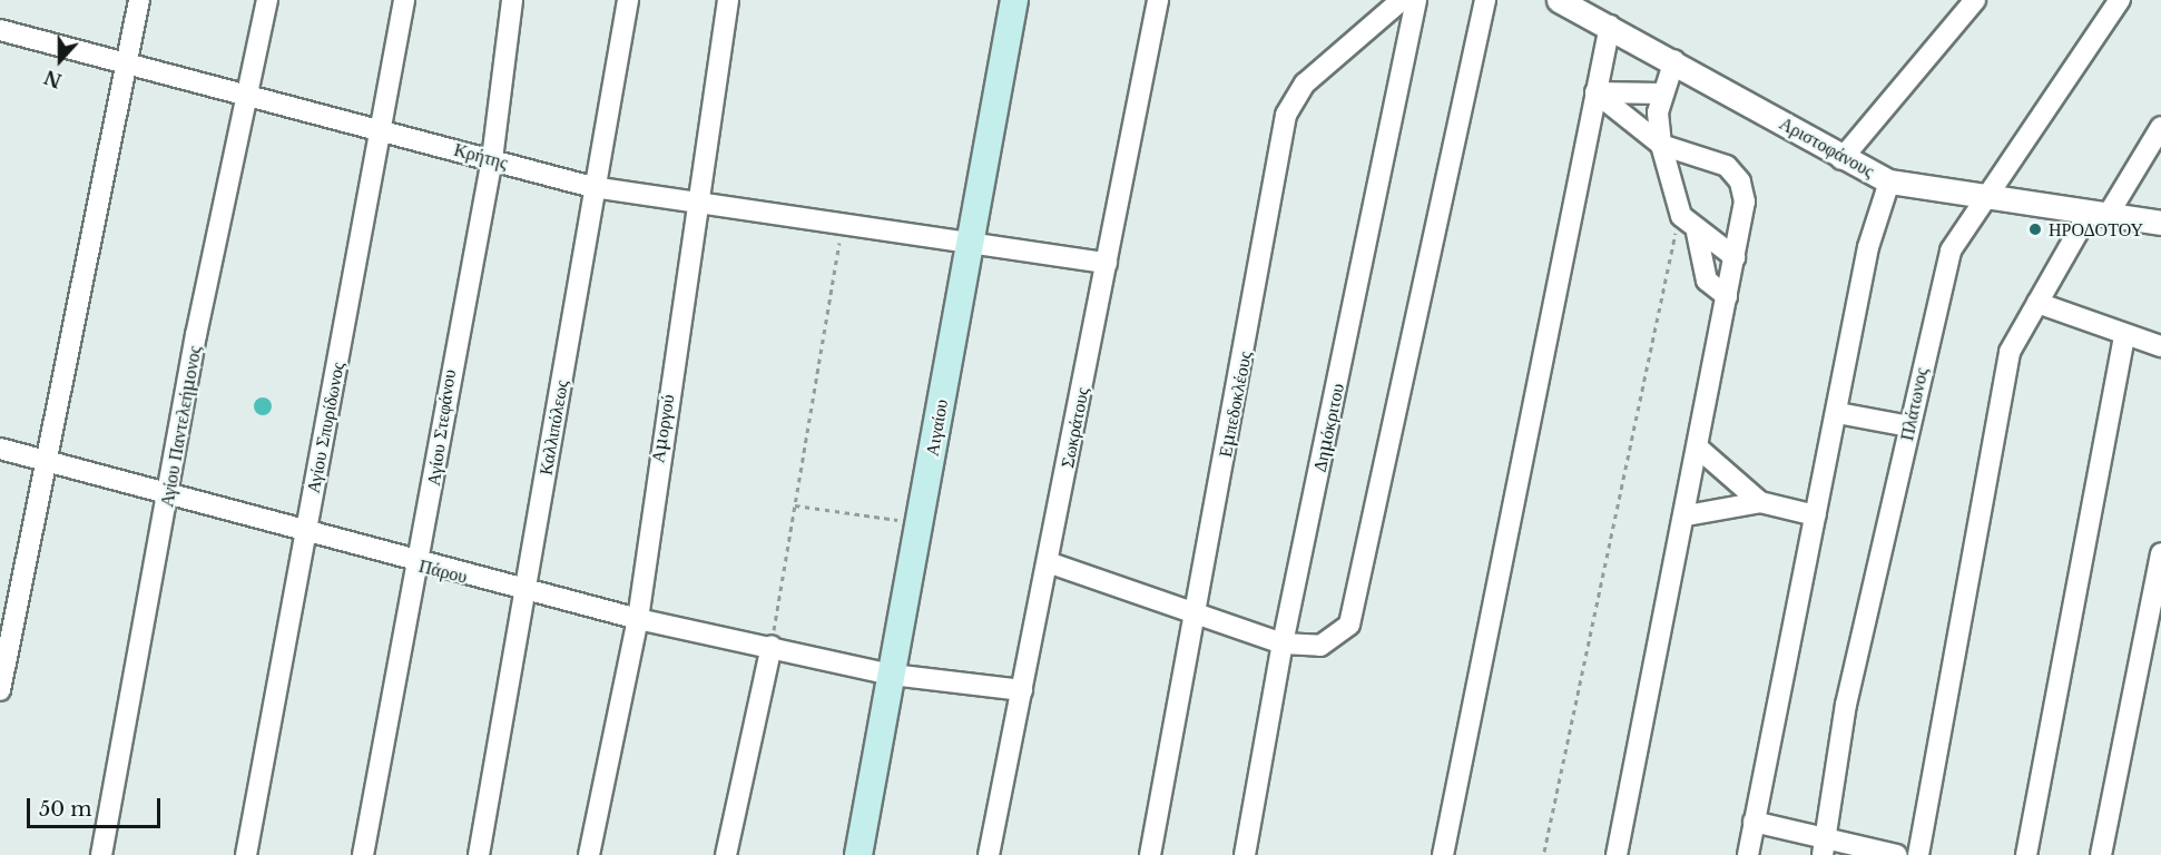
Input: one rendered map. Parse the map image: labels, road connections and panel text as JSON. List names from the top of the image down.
{
  "streets": {
    "main road": ["Αιγαίου"],
    "street": [
      "Αριστοφάνους",
      "Κρήτης",
      "Εμπεδοκλέους",
      "Πλάτωνος",
      "Αγίου Παντελεήμονος",
      "Αγίου Σπυρίδωνος",
      "Αγίου Στεφάνου",
      "Καλλιπόλεως",
      "Σωκράτους",
      "Δημόκριτου",
      "Αμοργού",
      "Πάρου"
    ]
  },
  "crossings": [
    ["Αριστοφάνους", "Πλάτωνος"],
    ["Κρήτης", "Αγίου Παντελεήμονος"],
    ["Κρήτης", "Αγίου Σπυρίδωνος"],
    ["Κρήτης", "Αγίου Στεφάνου"],
    ["Κρήτης", "Καλλιπόλεως"],
    ["Κρήτης", "Αιγαίου"],
    ["Κρήτης", "Σωκράτους"],
    ["Κρήτης", "Αμοργού"],
    ["Αγίου Παντελεήμονος", "Πάρου"],
    ["Αγίου Σπυρίδωνος", "Πάρου"],
    ["Αγίου Στεφάνου", "Πάρου"],
    ["Καλλιπόλεως", "Πάρου"],
    ["Αιγαίου", "Πάρου"],
    ["Σωκράτους", "Πάρου"],
    ["Αμοργού", "Πάρου"]
  ],
  "places": ["ΗΡΟΔΟΤΟΥ"],
  "scale_bar": "50 m",
  "north": "bottom"
}
